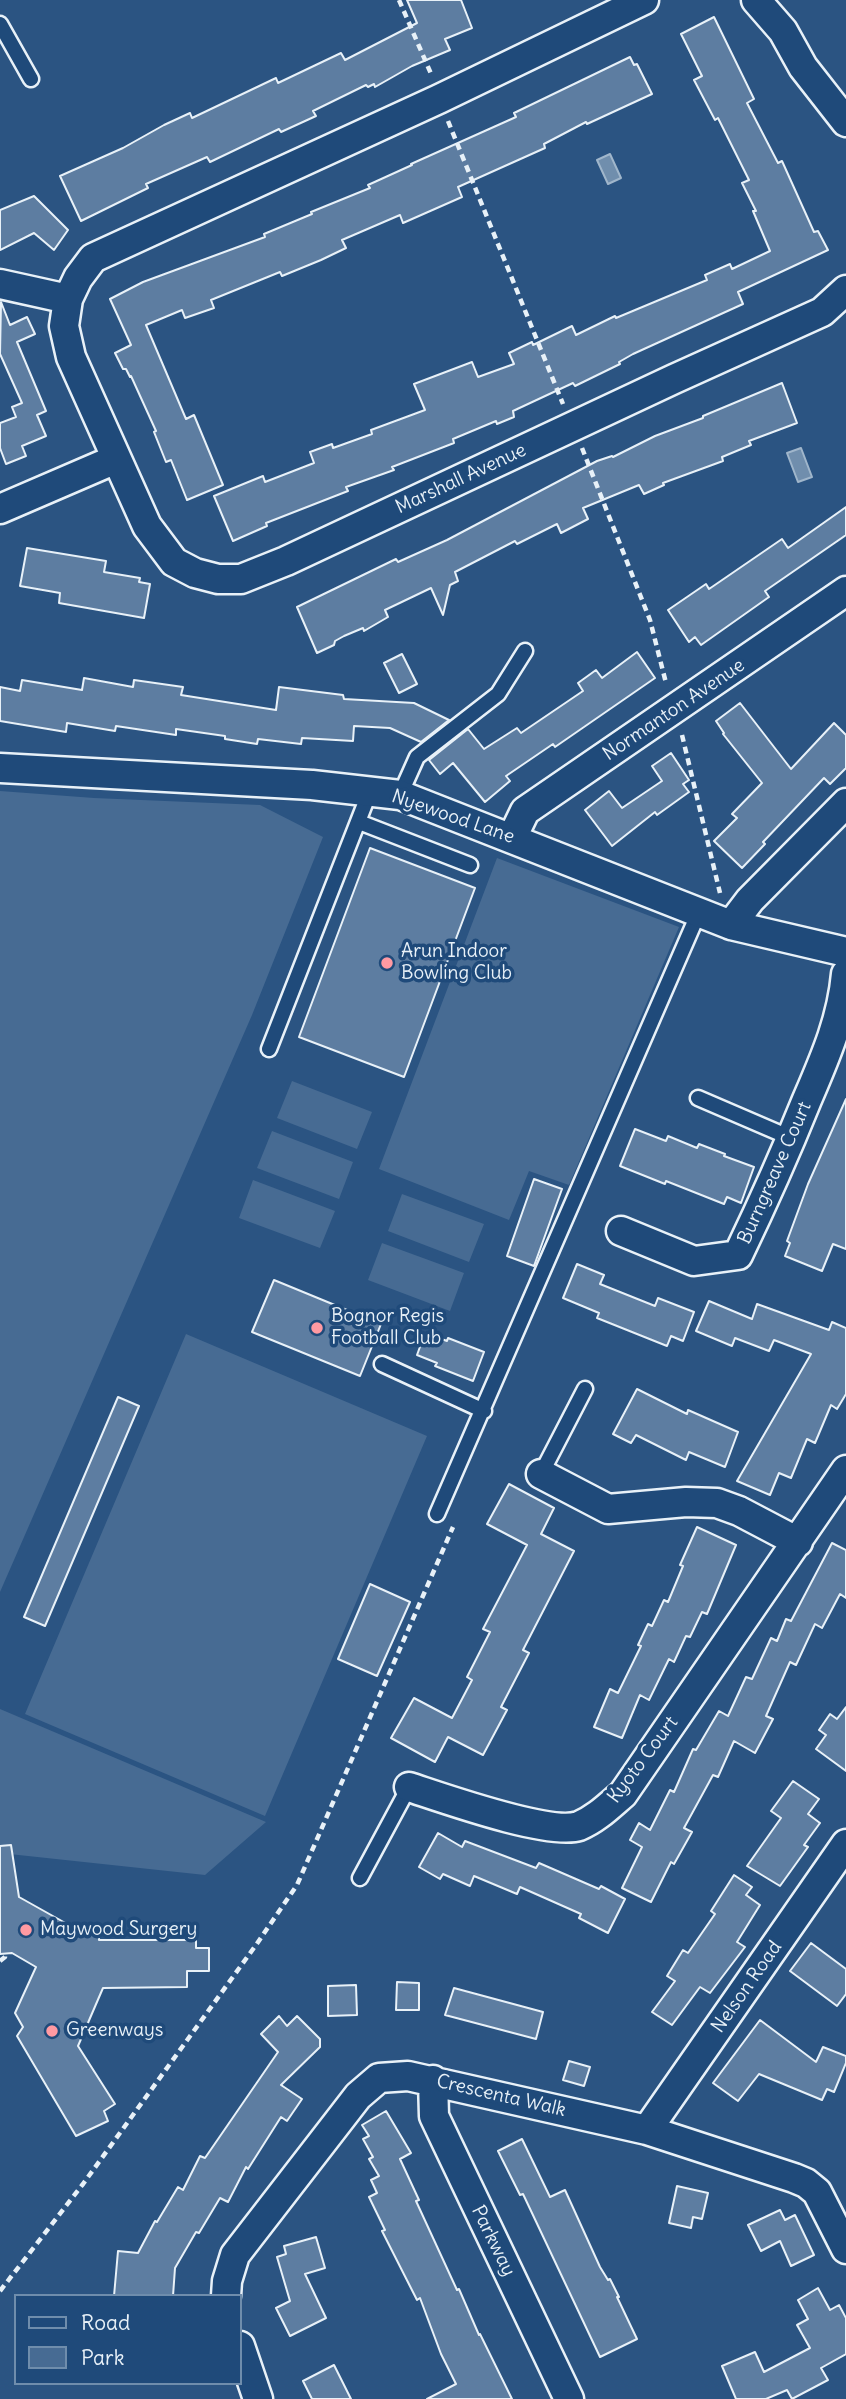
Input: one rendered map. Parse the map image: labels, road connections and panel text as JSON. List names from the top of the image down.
{
  "streets": {
    "street": [
      "Marshall Avenue",
      "Normanton Avenue",
      "Nyewood Lane",
      "Burngreave Court",
      "Kyoto Court",
      "Nelson Road",
      "Crescenta Walk",
      "Parkway"
    ]
  },
  "crossings": [
    ["Normanton Avenue", "Nyewood Lane"],
    ["Nelson Road", "Crescenta Walk"],
    ["Crescenta Walk", "Parkway"]
  ],
  "places": [
    "Arun Indoor Bowling Club",
    "Bognor Regis Football Club",
    "Maywood Surgery",
    "Greenways"
  ],
  "legend": ["Road", "Park"]
}
